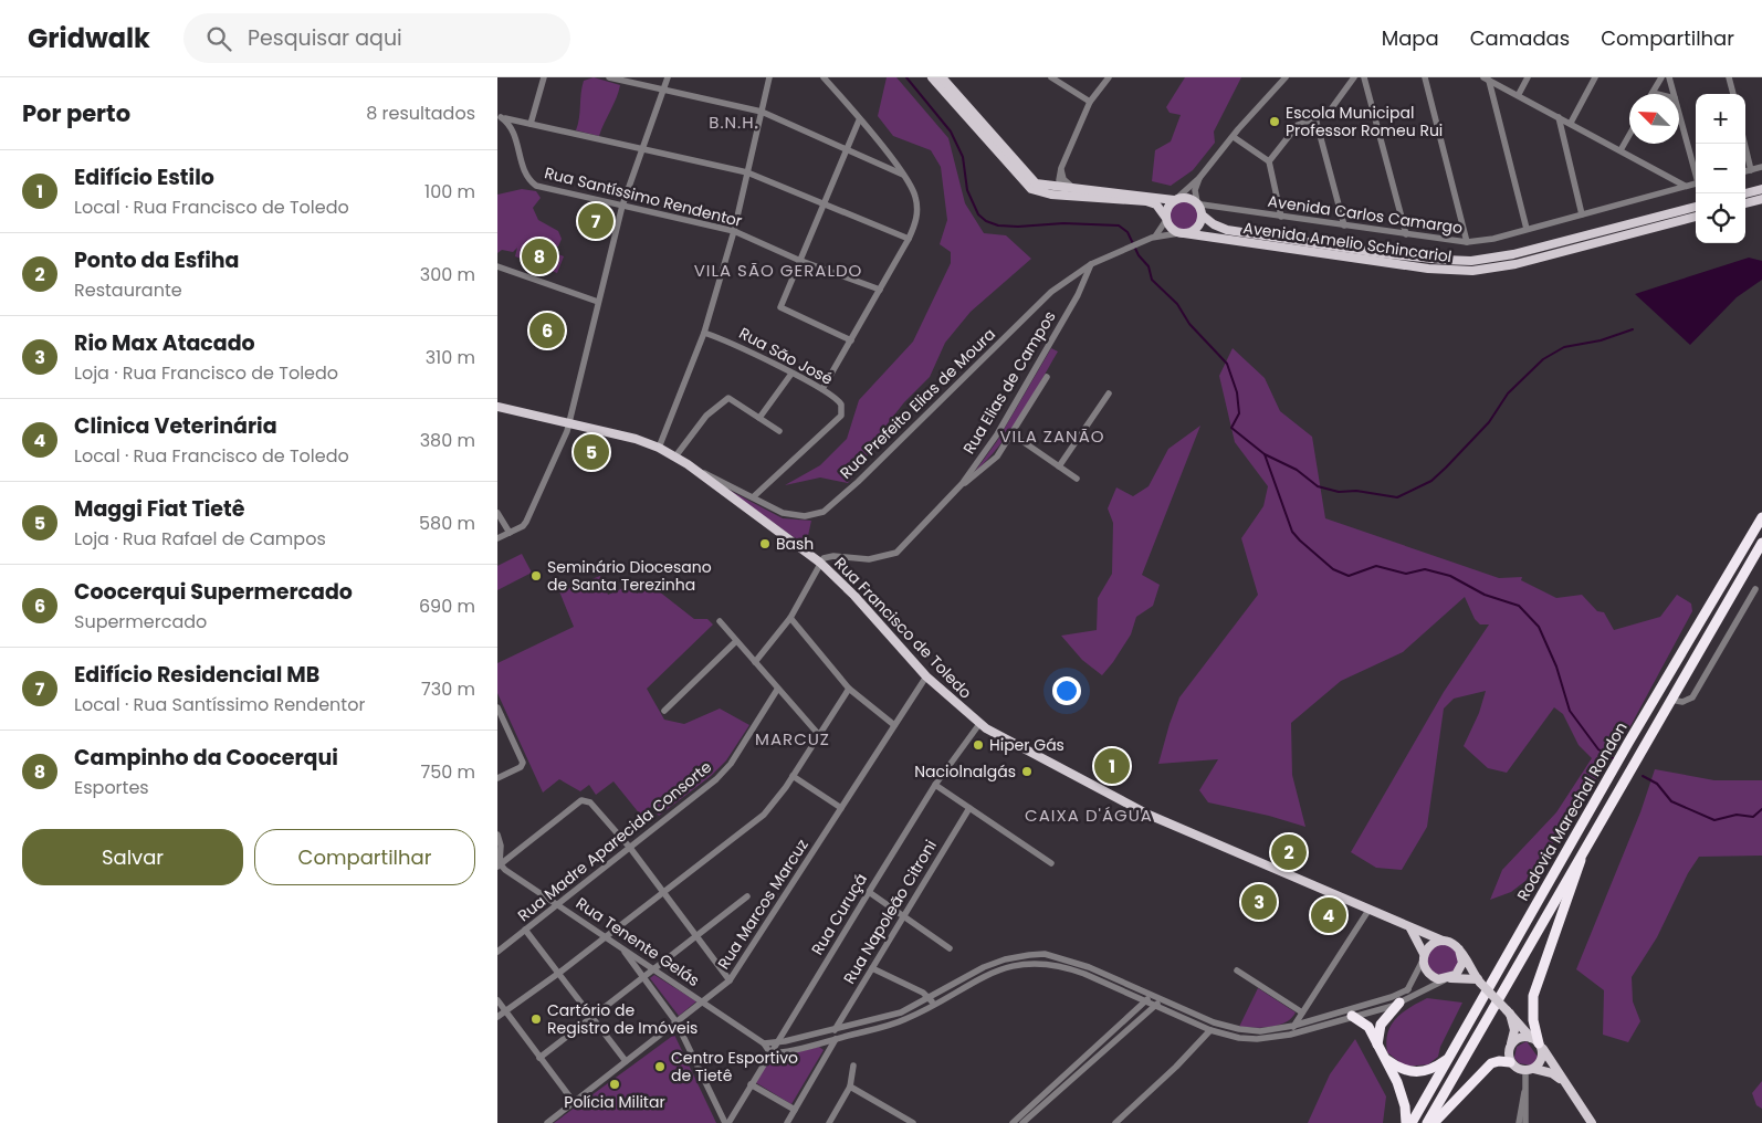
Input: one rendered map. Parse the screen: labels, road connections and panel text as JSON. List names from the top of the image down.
{
  "streets": {
    "highway": ["Rodovia Marechal Rondon"],
    "main road": ["Avenida Amelio Schincariol", "Rua Francisco de Toledo"],
    "street": [
      "Rua Santíssimo Rendentor",
      "Avenida Carlos Camargo",
      "Rua São José",
      "Rua Elias de Campos",
      "Rua Prefeito Elias de Moura",
      "Rua Madre Aparecida Consorte",
      "Rua Marcos Marcuz",
      "Rua Napoleão Citroni",
      "Rua Curuçá",
      "Rua Tenente Gelás"
    ]
  },
  "crossings": [
    ["Avenida Carlos Camargo", "Avenida Amelio Schincariol"],
    ["Avenida Carlos Camargo", "Rua Prefeito Elias de Moura"],
    ["Avenida Amelio Schincariol", "Rua Prefeito Elias de Moura"],
    ["Rua São José", "Rua Prefeito Elias de Moura"],
    ["Rua Elias de Campos", "Rua Prefeito Elias de Moura"],
    ["Rua Elias de Campos", "Rua Francisco de Toledo"],
    ["Rua Prefeito Elias de Moura", "Rua Francisco de Toledo"],
    ["Rua Francisco de Toledo", "Rua Marcos Marcuz"],
    ["Rua Francisco de Toledo", "Rua Curuçá"],
    ["Rua Madre Aparecida Consorte", "Rua Tenente Gelás"],
    ["Rua Marcos Marcuz", "Rua Tenente Gelás"],
    ["Rua Curuçá", "Rua Tenente Gelás"]
  ],
  "districts": [
    "B.N.H.",
    "VILA SÃO GERALDO",
    "VILA ZANÃO",
    "MARCUZ",
    "CAIXA D'ÁGUA"
  ],
  "places": [
    "Escola Municipal Professor Romeu Rui",
    "Bash",
    "Seminário Diocesano de Santa Terezinha",
    "Hiper Gás",
    "Naciolnalgás",
    "Cartório de Registro de Imóveis",
    "Centro Esportivo de Tietê",
    "Polícia Militar"
  ],
  "north": "top left",
  "page": {
    "header": "Gridwalk",
    "search": "Pesquisar aqui",
    "nav": ["Mapa", "Camadas", "Compartilhar"],
    "heading": ["Por perto", "8 resultados"],
    "map_buttons": ["+", "−"],
    "list": [
      {
        "mark": "1",
        "name": "Edifício Estilo",
        "note": "Local · Rua Francisco de Toledo",
        "value": "100 m"
      },
      {
        "mark": "2",
        "name": "Ponto da Esfiha",
        "note": "Restaurante",
        "value": "300 m"
      },
      {
        "mark": "3",
        "name": "Rio Max Atacado",
        "note": "Loja · Rua Francisco de Toledo",
        "value": "310 m"
      },
      {
        "mark": "4",
        "name": "Clinica Veterinária",
        "note": "Local · Rua Francisco de Toledo",
        "value": "380 m"
      },
      {
        "mark": "5",
        "name": "Maggi Fiat Tietê",
        "note": "Loja · Rua Rafael de Campos",
        "value": "580 m"
      },
      {
        "mark": "6",
        "name": "Coocerqui Supermercado",
        "note": "Supermercado",
        "value": "690 m"
      },
      {
        "mark": "7",
        "name": "Edifício Residencial MB",
        "note": "Local · Rua Santíssimo Rendentor",
        "value": "730 m"
      },
      {
        "mark": "8",
        "name": "Campinho da Coocerqui",
        "note": "Esportes",
        "value": "750 m"
      }
    ],
    "pins": [
      "7",
      "8",
      "6",
      "5",
      "1",
      "2",
      "3",
      "4"
    ],
    "buttons": ["Salvar", "Compartilhar"]
  }
}
